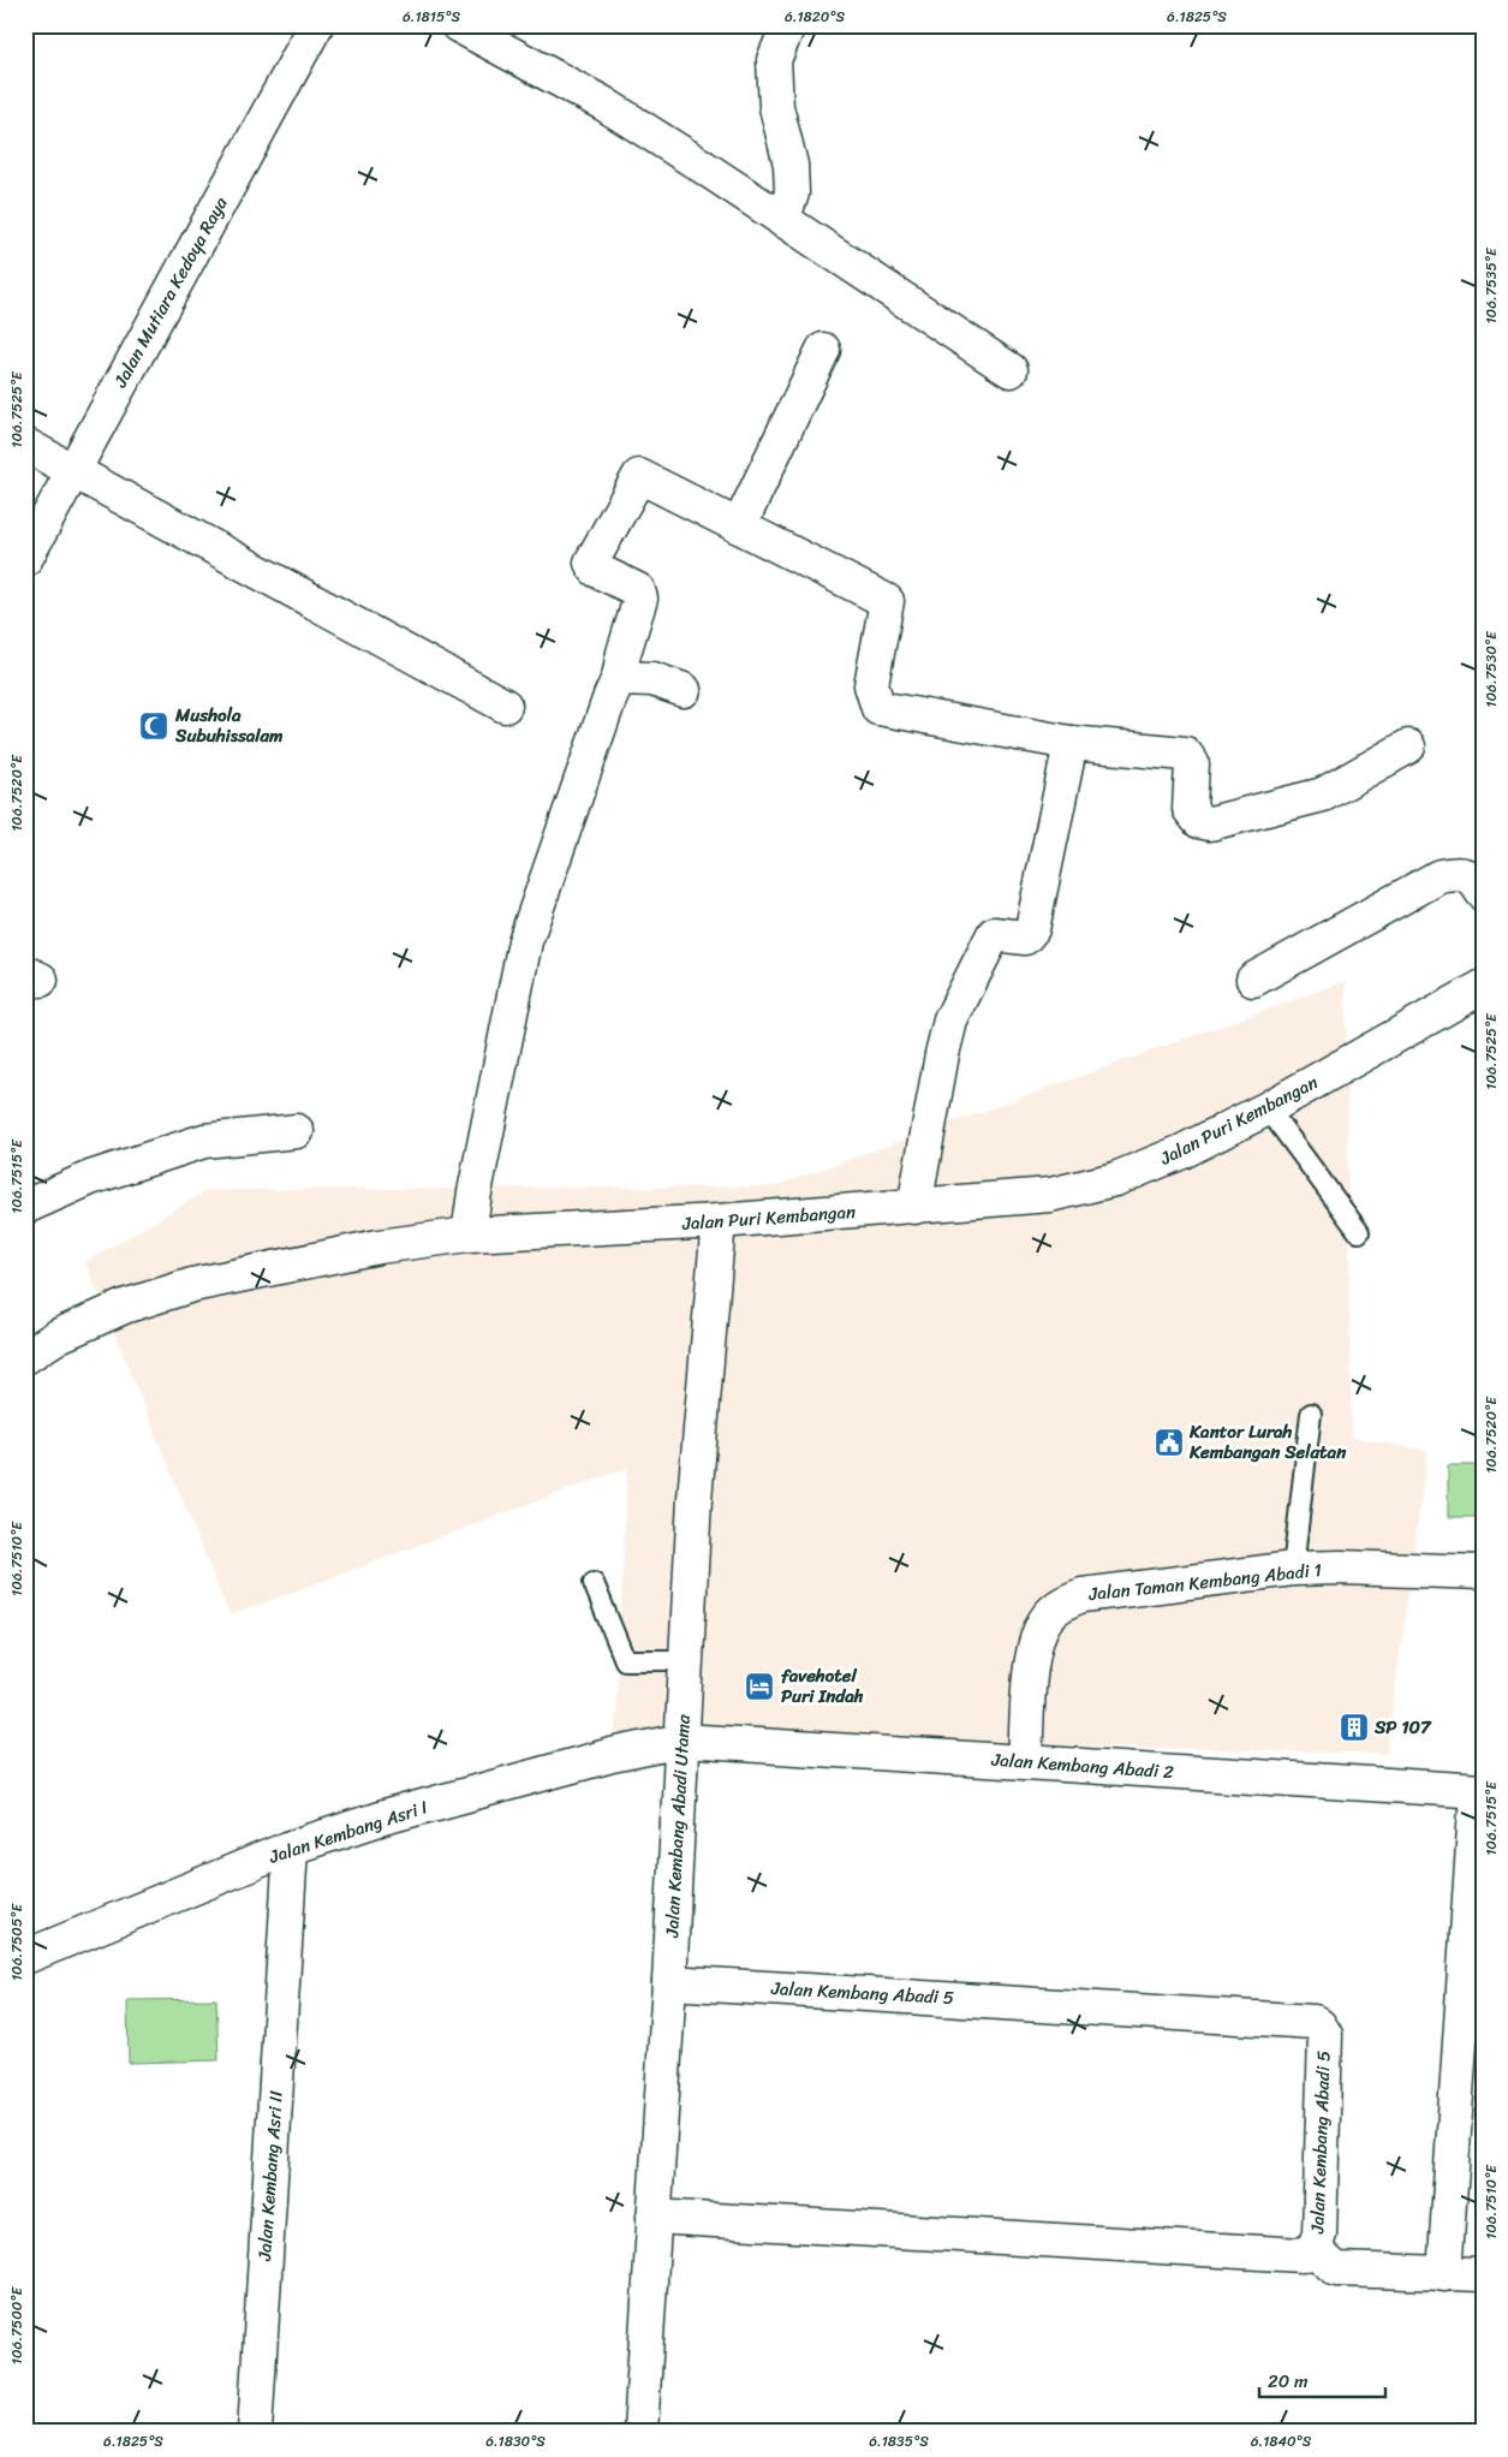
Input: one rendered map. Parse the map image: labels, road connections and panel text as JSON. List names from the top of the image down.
{
  "streets": {
    "street": [
      "Jalan Mutiara Kedoya Raya",
      "Jalan Puri Kembangan",
      "Jalan Taman Kembang Abadi 1",
      "Jalan Kembang Abadi 2",
      "Jalan Kembang Abadi Utama",
      "Jalan Kembang Asri I",
      "Jalan Kembang Abadi 5",
      "Jalan Kembang Asri II"
    ]
  },
  "crossings": [
    ["Jalan Puri Kembangan", "Jalan Kembang Abadi Utama"],
    ["Jalan Taman Kembang Abadi 1", "Jalan Kembang Abadi 2"],
    ["Jalan Kembang Abadi 2", "Jalan Kembang Abadi Utama"],
    ["Jalan Kembang Abadi 2", "Jalan Kembang Asri I"],
    ["Jalan Kembang Abadi Utama", "Jalan Kembang Asri I"],
    ["Jalan Kembang Abadi Utama", "Jalan Kembang Abadi 5"],
    ["Jalan Kembang Asri I", "Jalan Kembang Asri II"]
  ],
  "places": {
    "mosque": ["Mushola Subuhissalam"],
    "public building": ["Kantor Lurah Kembangan Selatan"],
    "hotel": ["favehotel Puri Indah"],
    "building": ["SP 107"]
  },
  "scale_bar": "20 m",
  "coordinates": [
    "6.1815°S",
    "6.1820°S",
    "6.1825°S",
    "106.7535°E",
    "106.7525°E",
    "106.7530°E",
    "106.7520°E",
    "106.7515°E",
    "106.7510°E",
    "106.7505°E",
    "106.7500°E",
    "6.1830°S",
    "6.1835°S",
    "6.1840°S"
  ]
}
